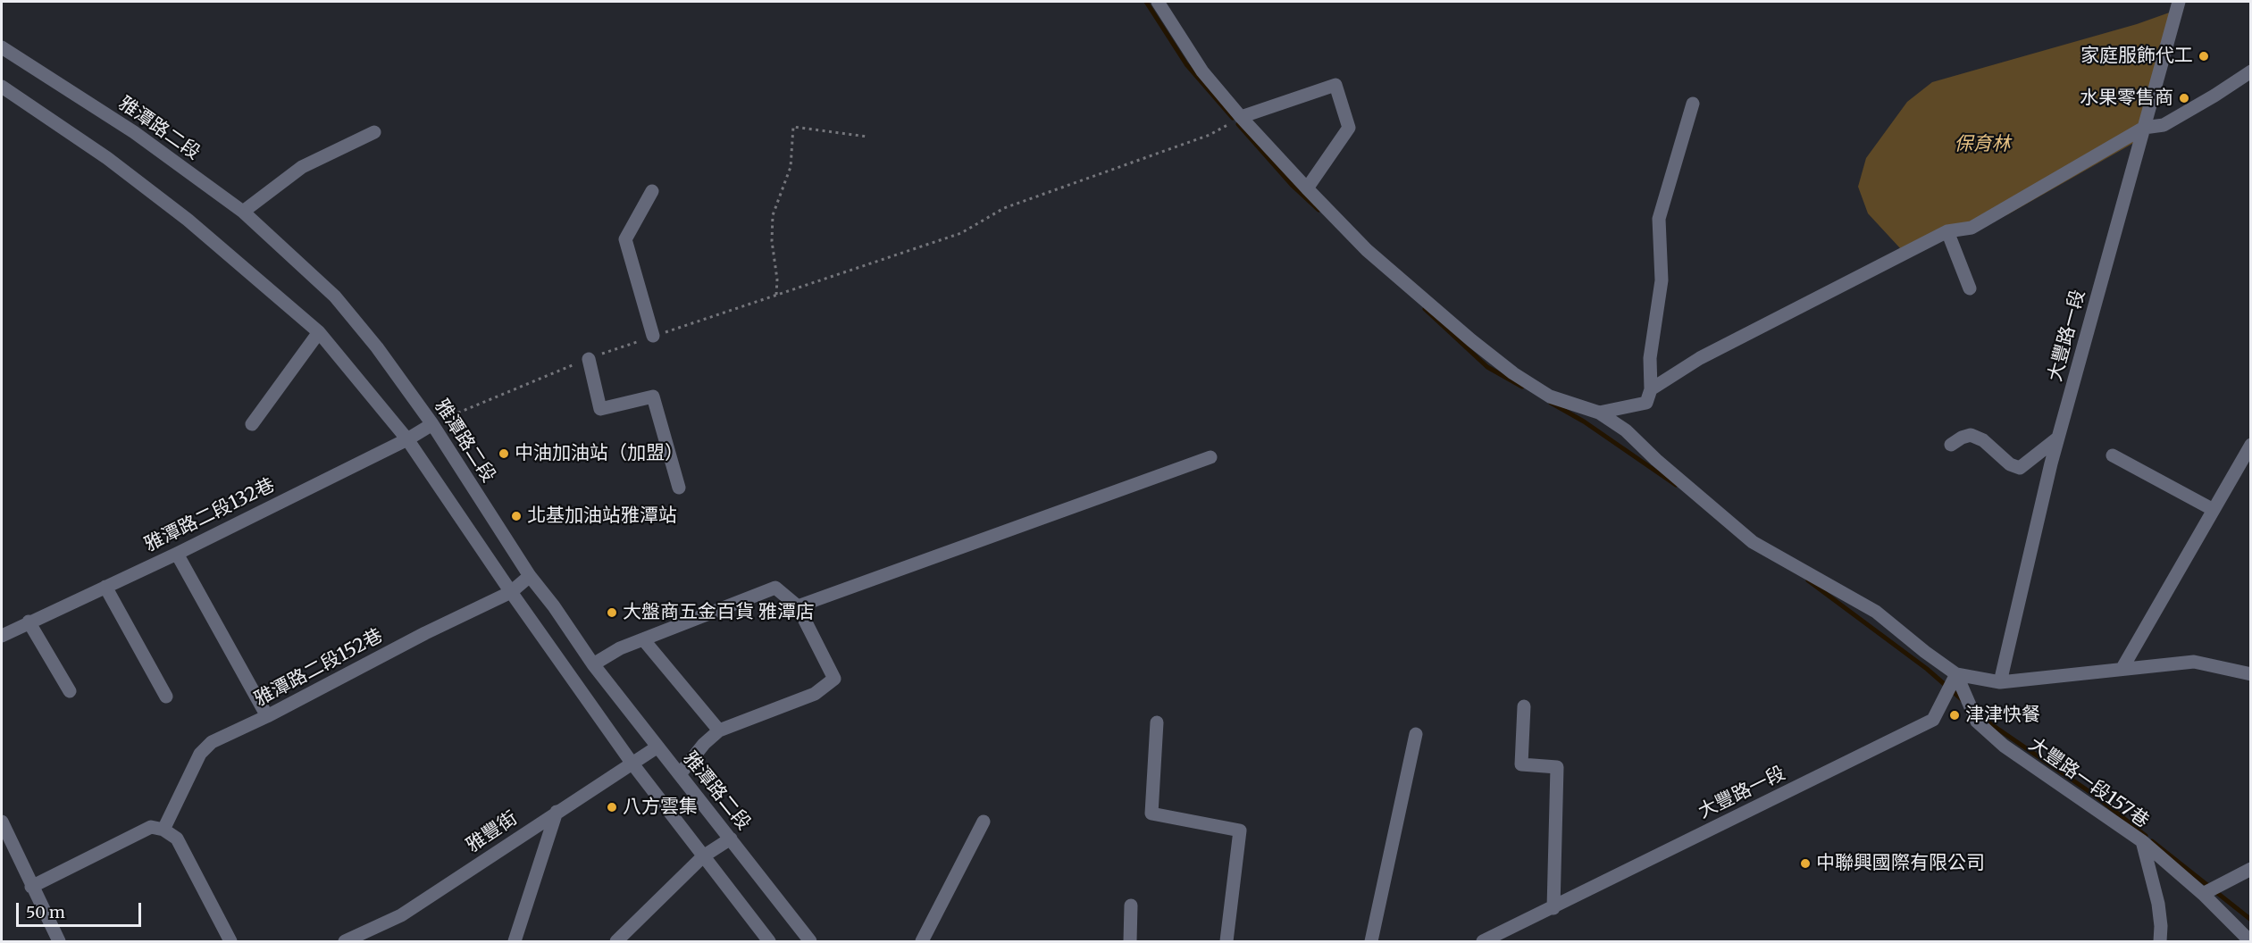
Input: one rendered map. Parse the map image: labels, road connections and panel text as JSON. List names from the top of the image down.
{
  "streets": {
    "street": [
      "雅潭路二段",
      "大豐路一段",
      "雅潭路二段132巷",
      "雅潭路二段152巷",
      "大豐路一段157巷",
      "雅豐街"
    ]
  },
  "crossings": [
    ["雅潭路二段", "雅潭路二段132巷"],
    ["雅潭路二段", "雅潭路二段152巷"],
    ["雅潭路二段", "雅豐街"],
    ["大豐路一段", "大豐路一段157巷"]
  ],
  "parks": ["保育林"],
  "places": [
    "家庭服飾代工",
    "水果零售商",
    "中油加油站（加盟）",
    "北基加油站雅潭站",
    "大盤商五金百貨 雅潭店",
    "津津快餐",
    "八方雲集",
    "中聯興國際有限公司"
  ],
  "scale_bar": "50 m"
}
